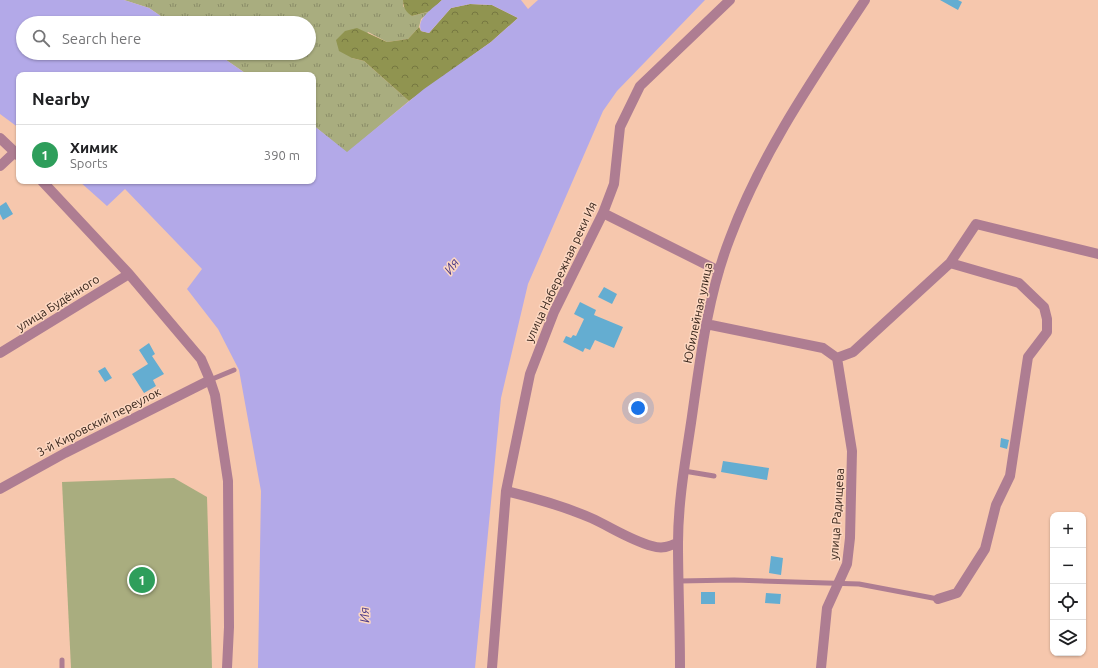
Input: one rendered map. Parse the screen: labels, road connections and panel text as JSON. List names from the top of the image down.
{
  "streets": {
    "street": [
      "улица Набережная реки Ия",
      "улица Будённого",
      "Юбилейная улица",
      "3-й Кировский переулок",
      "улица Радищева"
    ]
  },
  "water": ["Ия"],
  "page": {
    "search": "Search here",
    "heading": "Nearby",
    "list": [
      {
        "mark": "1",
        "name": "Химик",
        "note": "Sports",
        "value": "390 m"
      }
    ],
    "map_buttons": ["+", "−"],
    "pins": "1"
  }
}
